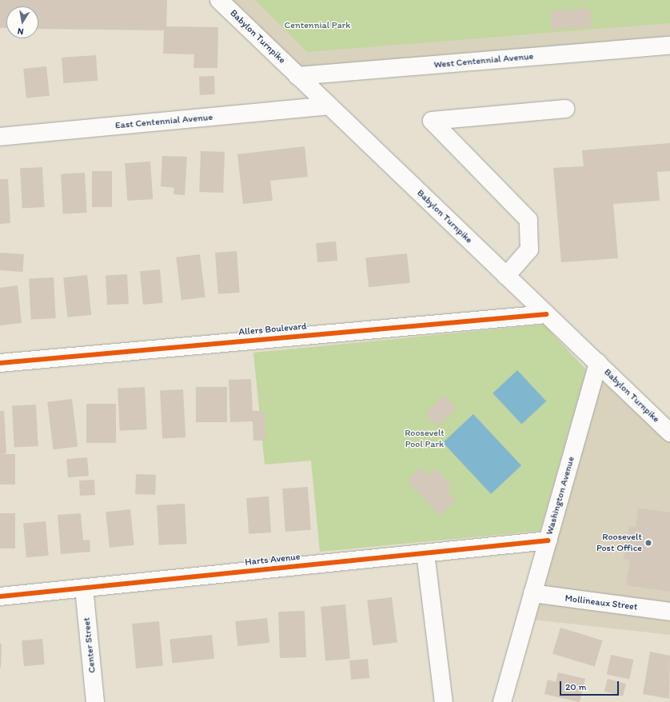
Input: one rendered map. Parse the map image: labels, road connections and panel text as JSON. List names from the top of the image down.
{
  "streets": {
    "street": [
      "Babylon Turnpike",
      "West Centennial Avenue",
      "East Centennial Avenue",
      "Allers Boulevard",
      "Washington Avenue",
      "Harts Avenue",
      "Mollineaux Street",
      "Center Street"
    ]
  },
  "crossings": [
    ["Babylon Turnpike", "West Centennial Avenue"],
    ["Babylon Turnpike", "East Centennial Avenue"],
    ["Babylon Turnpike", "Allers Boulevard"],
    ["Babylon Turnpike", "Washington Avenue"],
    ["Washington Avenue", "Harts Avenue"],
    ["Washington Avenue", "Mollineaux Street"],
    ["Harts Avenue", "Center Street"]
  ],
  "parks": ["Centennial Park", "Roosevelt Pool Park"],
  "places": ["Roosevelt Post Office"],
  "scale_bar": "20 m",
  "north": "bottom"
}
